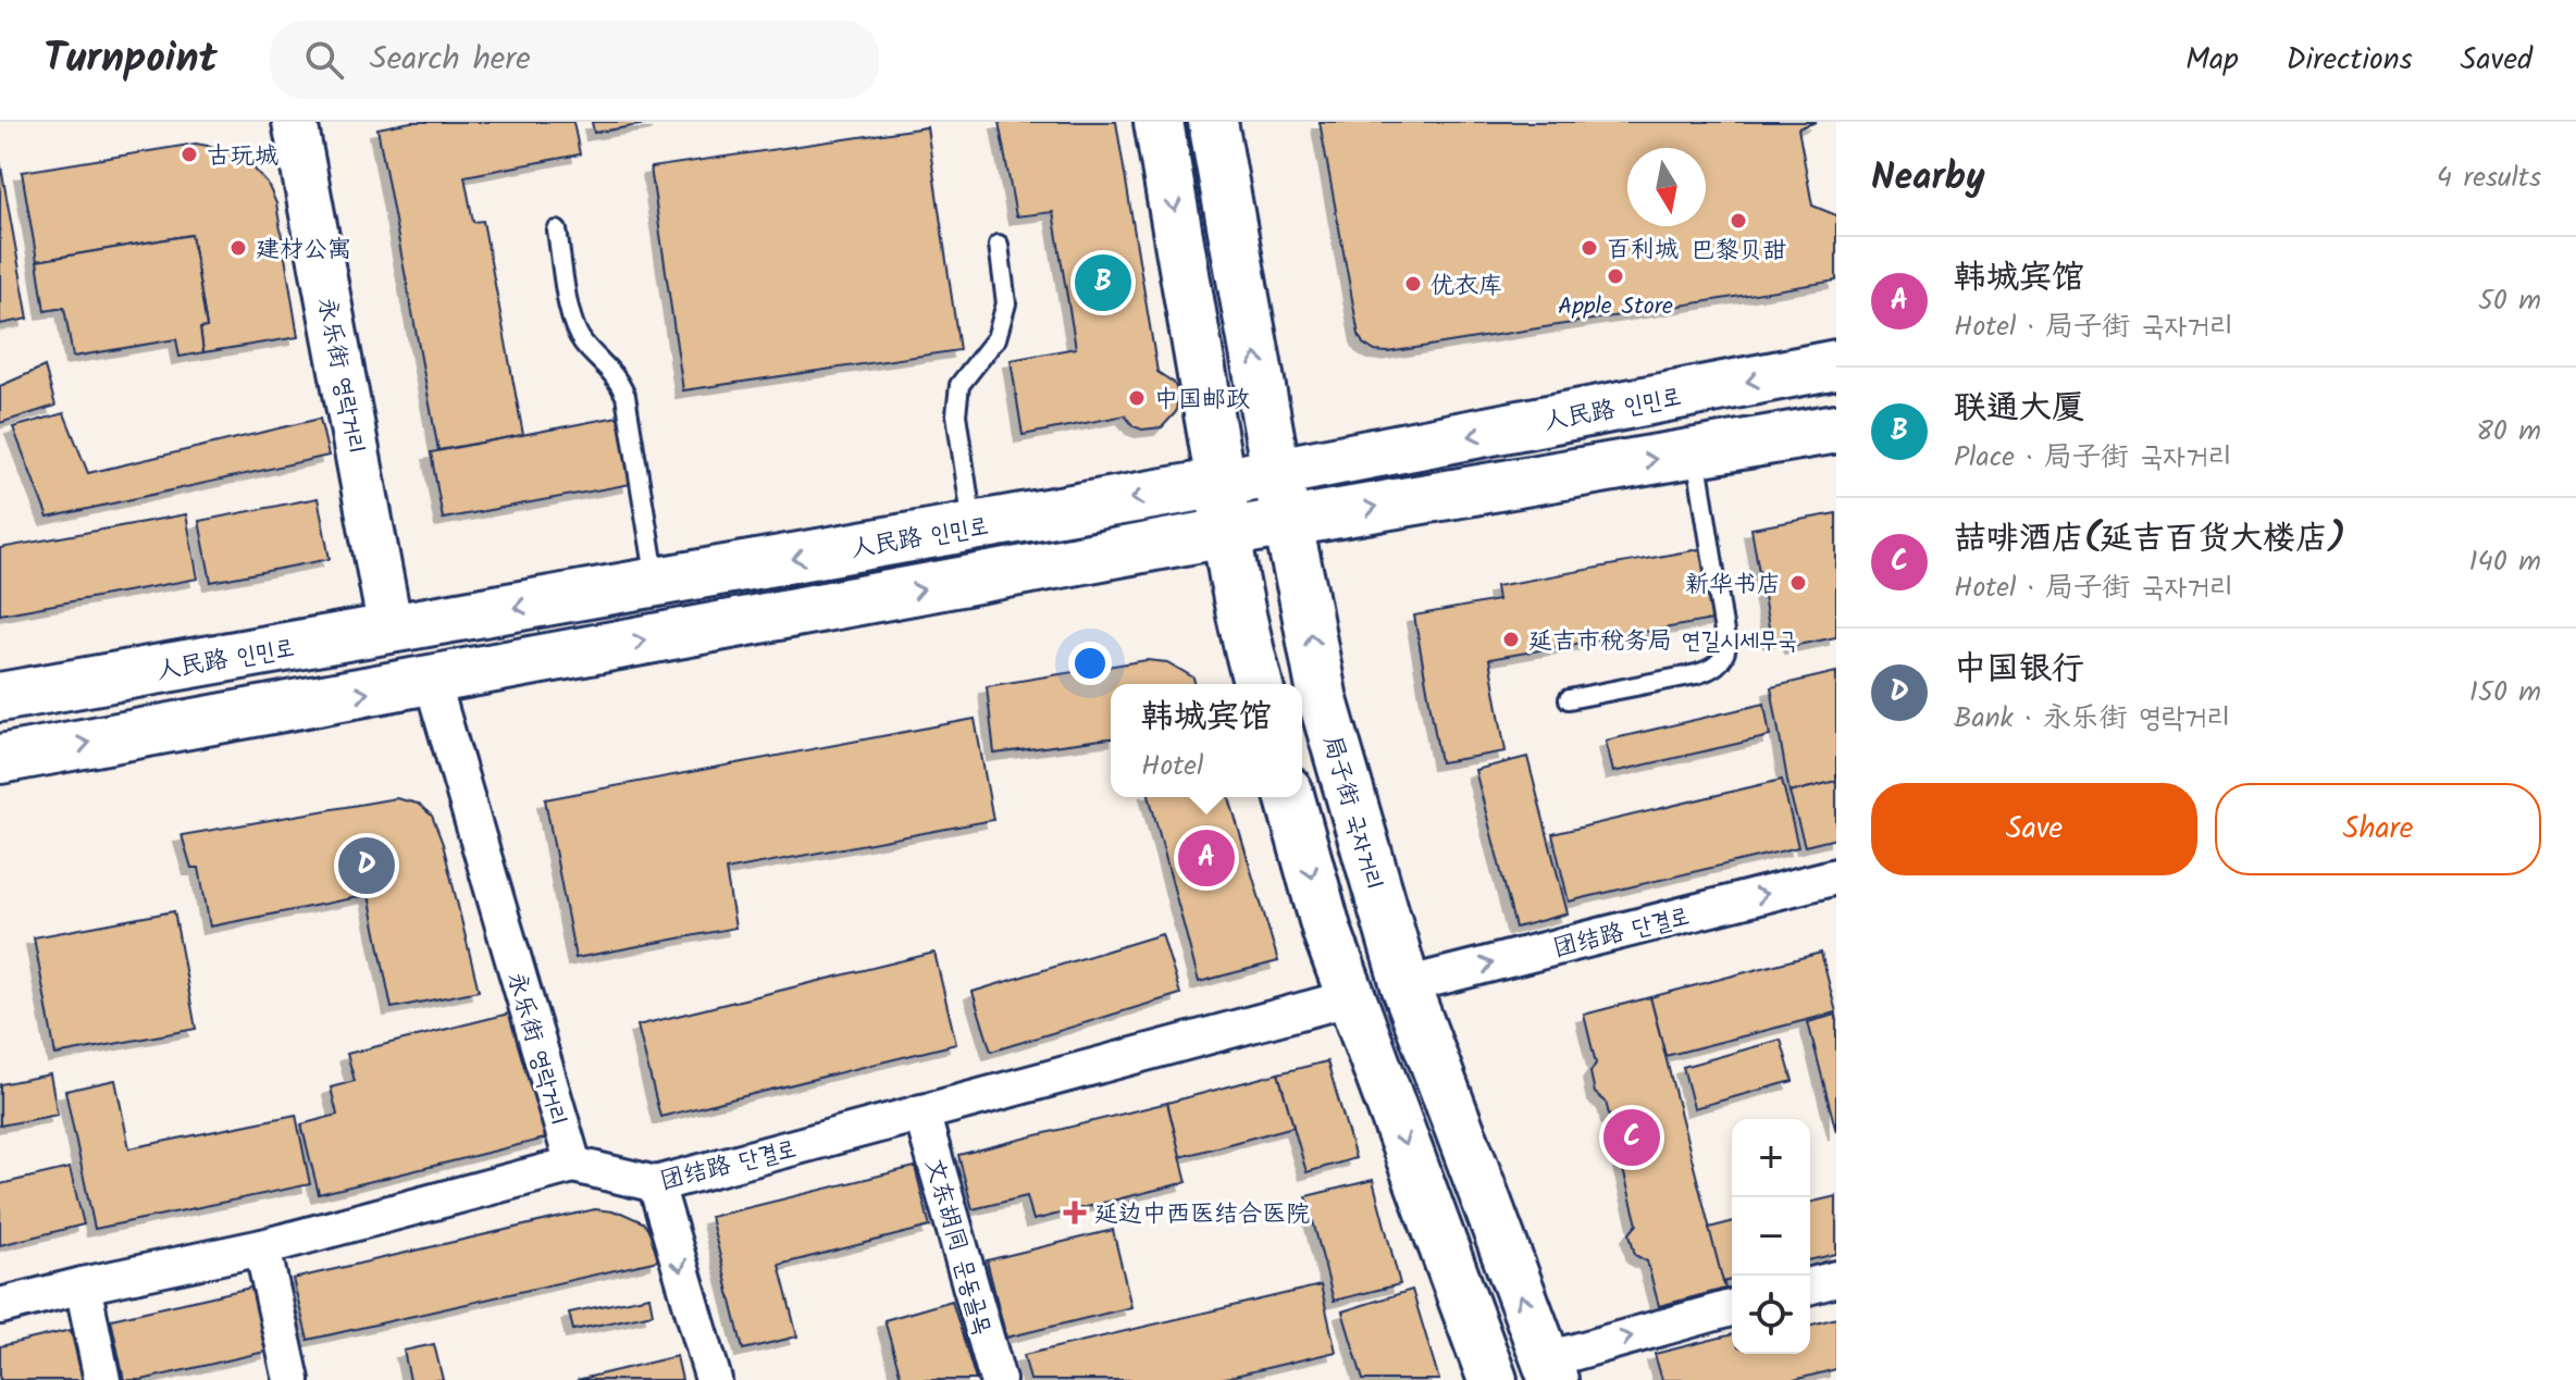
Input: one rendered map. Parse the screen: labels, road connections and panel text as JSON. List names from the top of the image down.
{
  "streets": {
    "main road": ["人民路 인민로", "局子街 국자거리"],
    "street": ["永乐街 영락거리", "团结路 단결로", "文东胡同 문동골목"]
  },
  "crossings": [
    ["永乐街 영락거리", "人民路 인민로"],
    ["永乐街 영락거리", "团结路 단결로"],
    ["人民路 인민로", "局子街 국자거리"],
    ["局子街 국자거리", "团结路 단결로"],
    ["团结路 단결로", "文东胡同 문동골목"]
  ],
  "places": {
    "other": [
      "古玩城",
      "巴黎贝甜",
      "建材公寓",
      "百利城",
      "Apple Store",
      "优衣库",
      "中国邮政",
      "新华书店",
      "延吉市税务局 연길시세무국"
    ],
    "health": ["延边中西医结合医院"]
  },
  "north": "bottom",
  "page": {
    "header": "Turnpoint",
    "search": "Search here",
    "nav": ["Map", "Directions", "Saved"],
    "heading": ["Nearby", "4 results"],
    "list": [
      {
        "mark": "A",
        "name": "韩城宾馆",
        "note": "Hotel · 局子街 국자거리",
        "value": "50 m"
      },
      {
        "mark": "B",
        "name": "联通大厦",
        "note": "Place · 局子街 국자거리",
        "value": "80 m"
      },
      {
        "mark": "C",
        "name": "喆啡酒店(延吉百货大楼店)",
        "note": "Hotel · 局子街 국자거리",
        "value": "140 m"
      },
      {
        "mark": "D",
        "name": "中国银行",
        "note": "Bank · 永乐街 영락거리",
        "value": "150 m"
      }
    ],
    "pins": [
      "B",
      "A",
      "D",
      "C"
    ],
    "popup": ["韩城宾馆", "Hotel"],
    "buttons": ["Save", "Share"],
    "map_buttons": ["+", "−"]
  }
}
